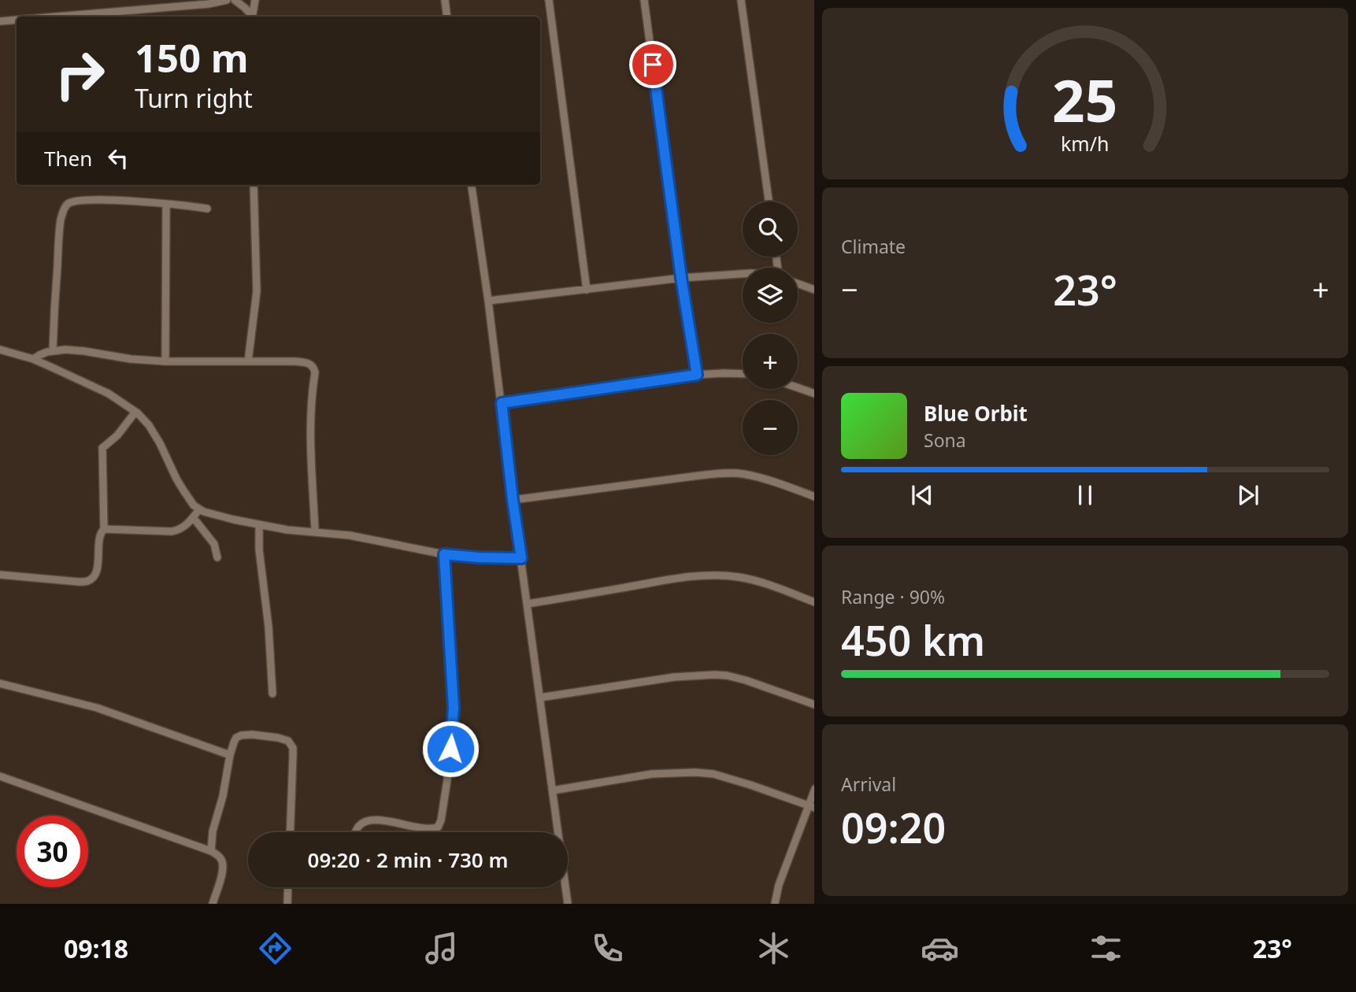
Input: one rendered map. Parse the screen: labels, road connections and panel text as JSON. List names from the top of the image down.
{
  "page": {
    "turn": ["150 m", "Turn right"],
    "then": "Then",
    "tile": [
      "Climate",
      ["Range · 90%", "450 km"],
      ["Arrival", "09:20"]
    ],
    "map_buttons": ["+", "−"],
    "heat": ["−", "23°", "+"],
    "song": ["Blue Orbit", "Sona"],
    "limit": "30",
    "trip": "09:20 · 2 min · 730 m",
    "tabs": ["09:18", "23°"],
    "gauge": ["25", "km/h"]
  }
}
